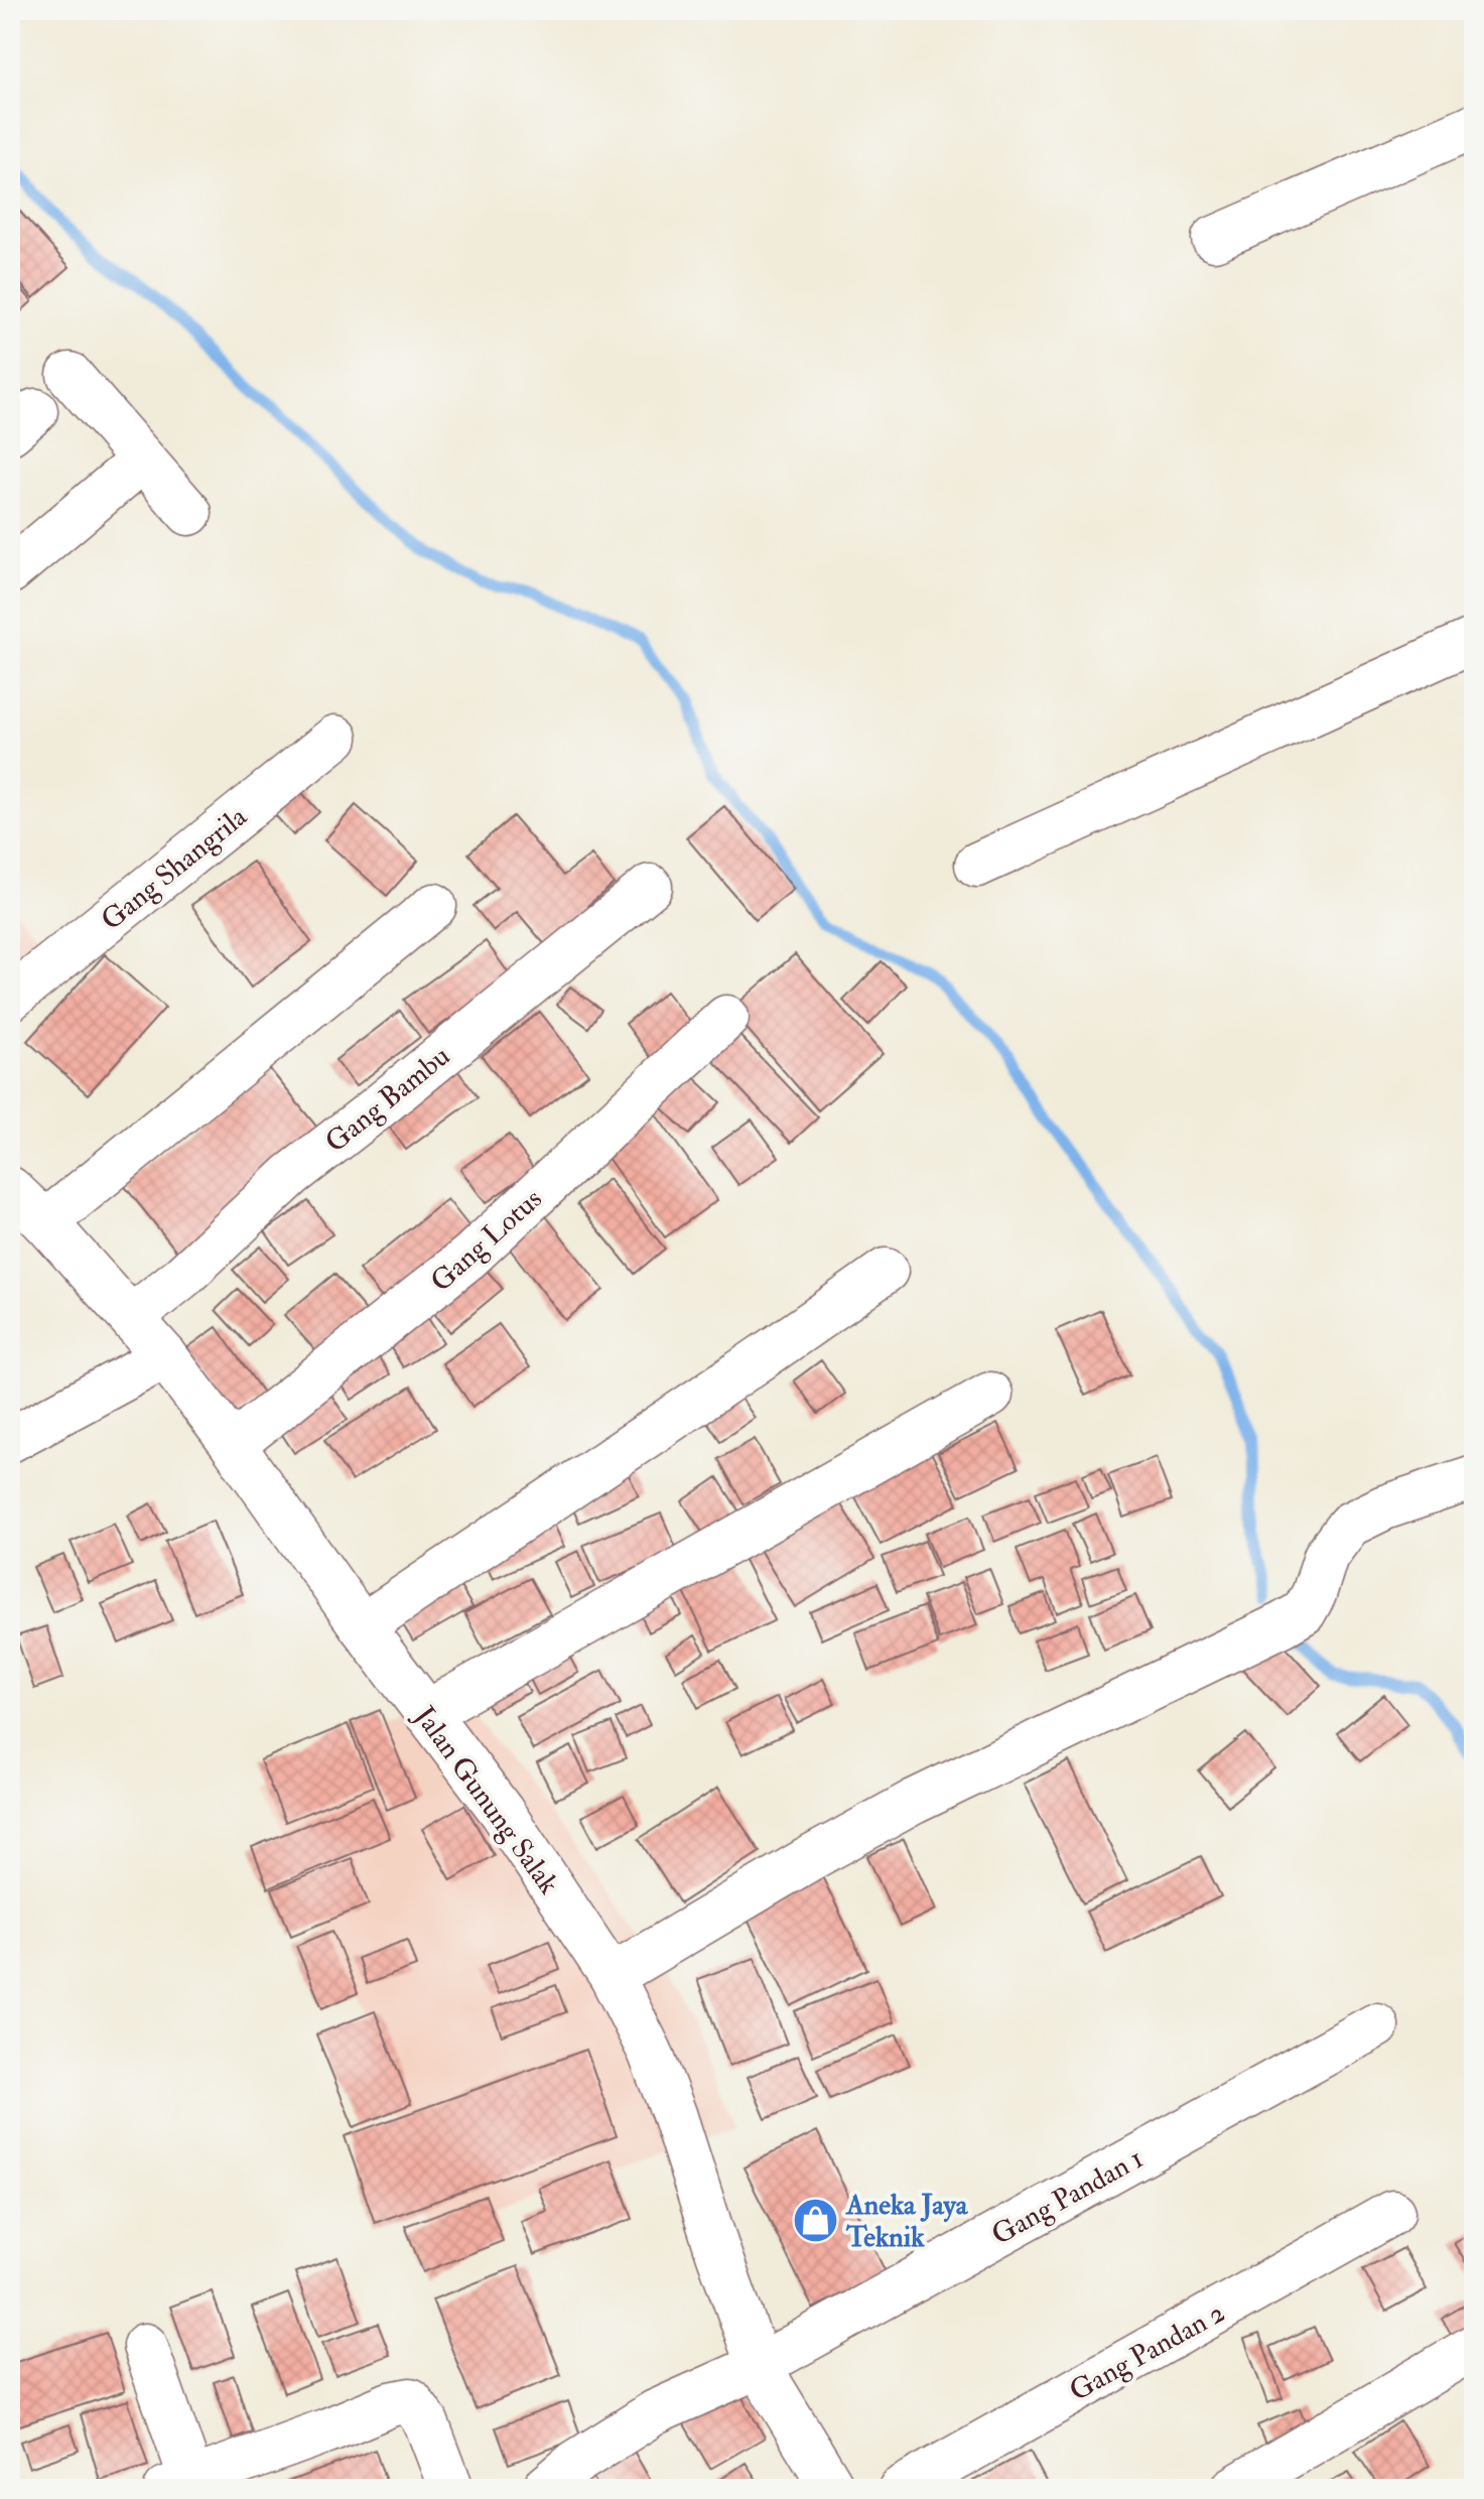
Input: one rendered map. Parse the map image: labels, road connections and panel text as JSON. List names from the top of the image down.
{
  "streets": {
    "street": [
      "Gang Shangrila",
      "Gang Bambu",
      "Gang Lotus",
      "Jalan Gunung Salak",
      "Gang Pandan 1",
      "Gang Pandan 2"
    ]
  },
  "crossings": [
    ["Gang Bambu", "Jalan Gunung Salak"],
    ["Gang Lotus", "Jalan Gunung Salak"],
    ["Jalan Gunung Salak", "Gang Pandan 1"]
  ],
  "places": {
    "shop": ["Aneka Jaya Teknik"]
  }
}
